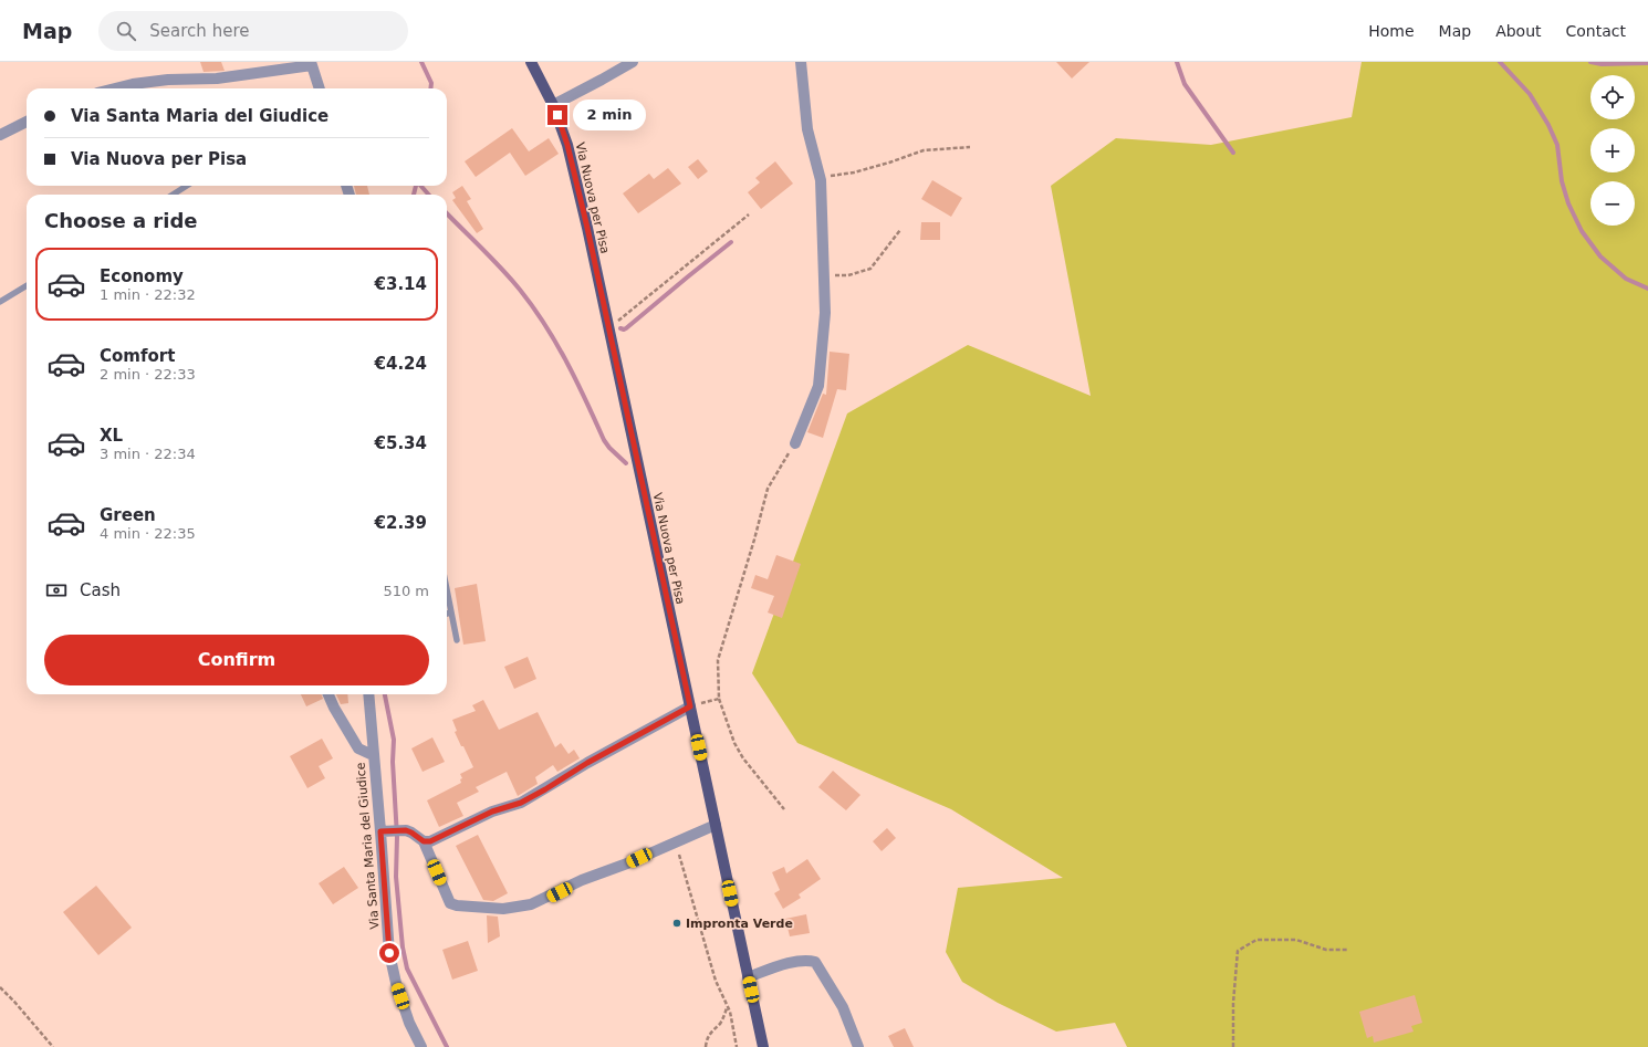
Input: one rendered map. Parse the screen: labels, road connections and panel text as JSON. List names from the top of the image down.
{
  "streets": {
    "main road": ["Via Nuova per Pisa"],
    "street": ["Via Santa Maria del Giudice"]
  },
  "places": ["Impronta Verde"],
  "page": {
    "header": "Map",
    "search": "Search here",
    "nav": [
      "Home",
      "Map",
      "About",
      "Contact"
    ],
    "map_buttons": ["+", "−"],
    "banner": ["Via Santa Maria del Giudice", "Via Nuova per Pisa"],
    "bubble": "2 min",
    "heading": "Choose a ride",
    "list": [
      {
        "name": "Economy",
        "note": "1 min · 22:32",
        "value": "€3.14"
      },
      {
        "name": "Comfort",
        "note": "2 min · 22:33",
        "value": "€4.24"
      },
      {
        "name": "XL",
        "note": "3 min · 22:34",
        "value": "€5.34"
      },
      {
        "name": "Green",
        "note": "4 min · 22:35",
        "value": "€2.39"
      }
    ],
    "pay": ["Cash", "510 m"],
    "buttons": "Confirm"
  }
}
